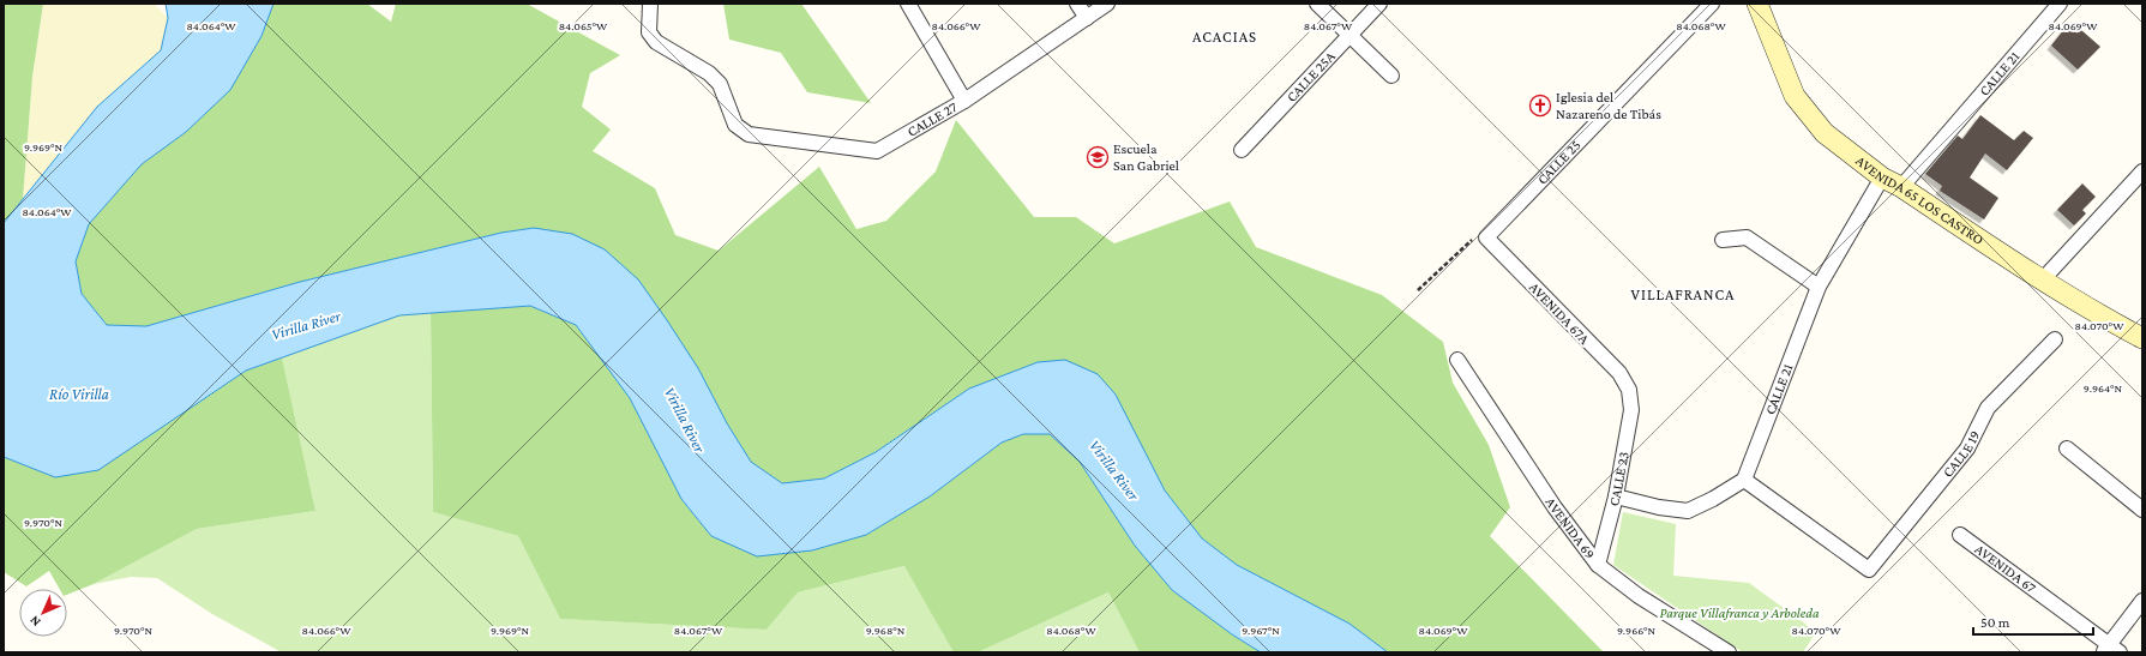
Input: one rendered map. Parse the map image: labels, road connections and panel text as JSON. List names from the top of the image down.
{
  "streets": {
    "street": [
      "CALLE 21",
      "CALLE 25A",
      "CALLE 27",
      "CALLE 25",
      "AVENIDA 65 LOS CASTRO",
      "AVENIDA 67A",
      "CALLE 19",
      "CALLE 23",
      "AVENIDA 69",
      "AVENIDA 67"
    ]
  },
  "crossings": [
    ["CALLE 21", "AVENIDA 65 LOS CASTRO"],
    ["CALLE 21", "CALLE 19"],
    ["CALLE 25", "AVENIDA 67A"],
    ["AVENIDA 67A", "CALLE 23"],
    ["CALLE 23", "AVENIDA 69"]
  ],
  "districts": ["ACACIAS", "VILLAFRANCA"],
  "water": ["Virilla River", "Río Virilla"],
  "parks": ["Parque Villafranca y Arboleda"],
  "places": {
    "church": ["Iglesia del Nazareno de Tibás"],
    "school or university": ["Escuela San Gabriel"]
  },
  "scale_bar": "50 m",
  "north": "bottom left",
  "coordinates": [
    "84.064°W",
    "84.065°W",
    "84.066°W",
    "84.067°W",
    "84.068°W",
    "84.069°W",
    "9.969°N",
    "84.070°W",
    "9.964°N",
    "9.970°N",
    "9.968°N",
    "9.967°N",
    "9.966°N"
  ]
}
